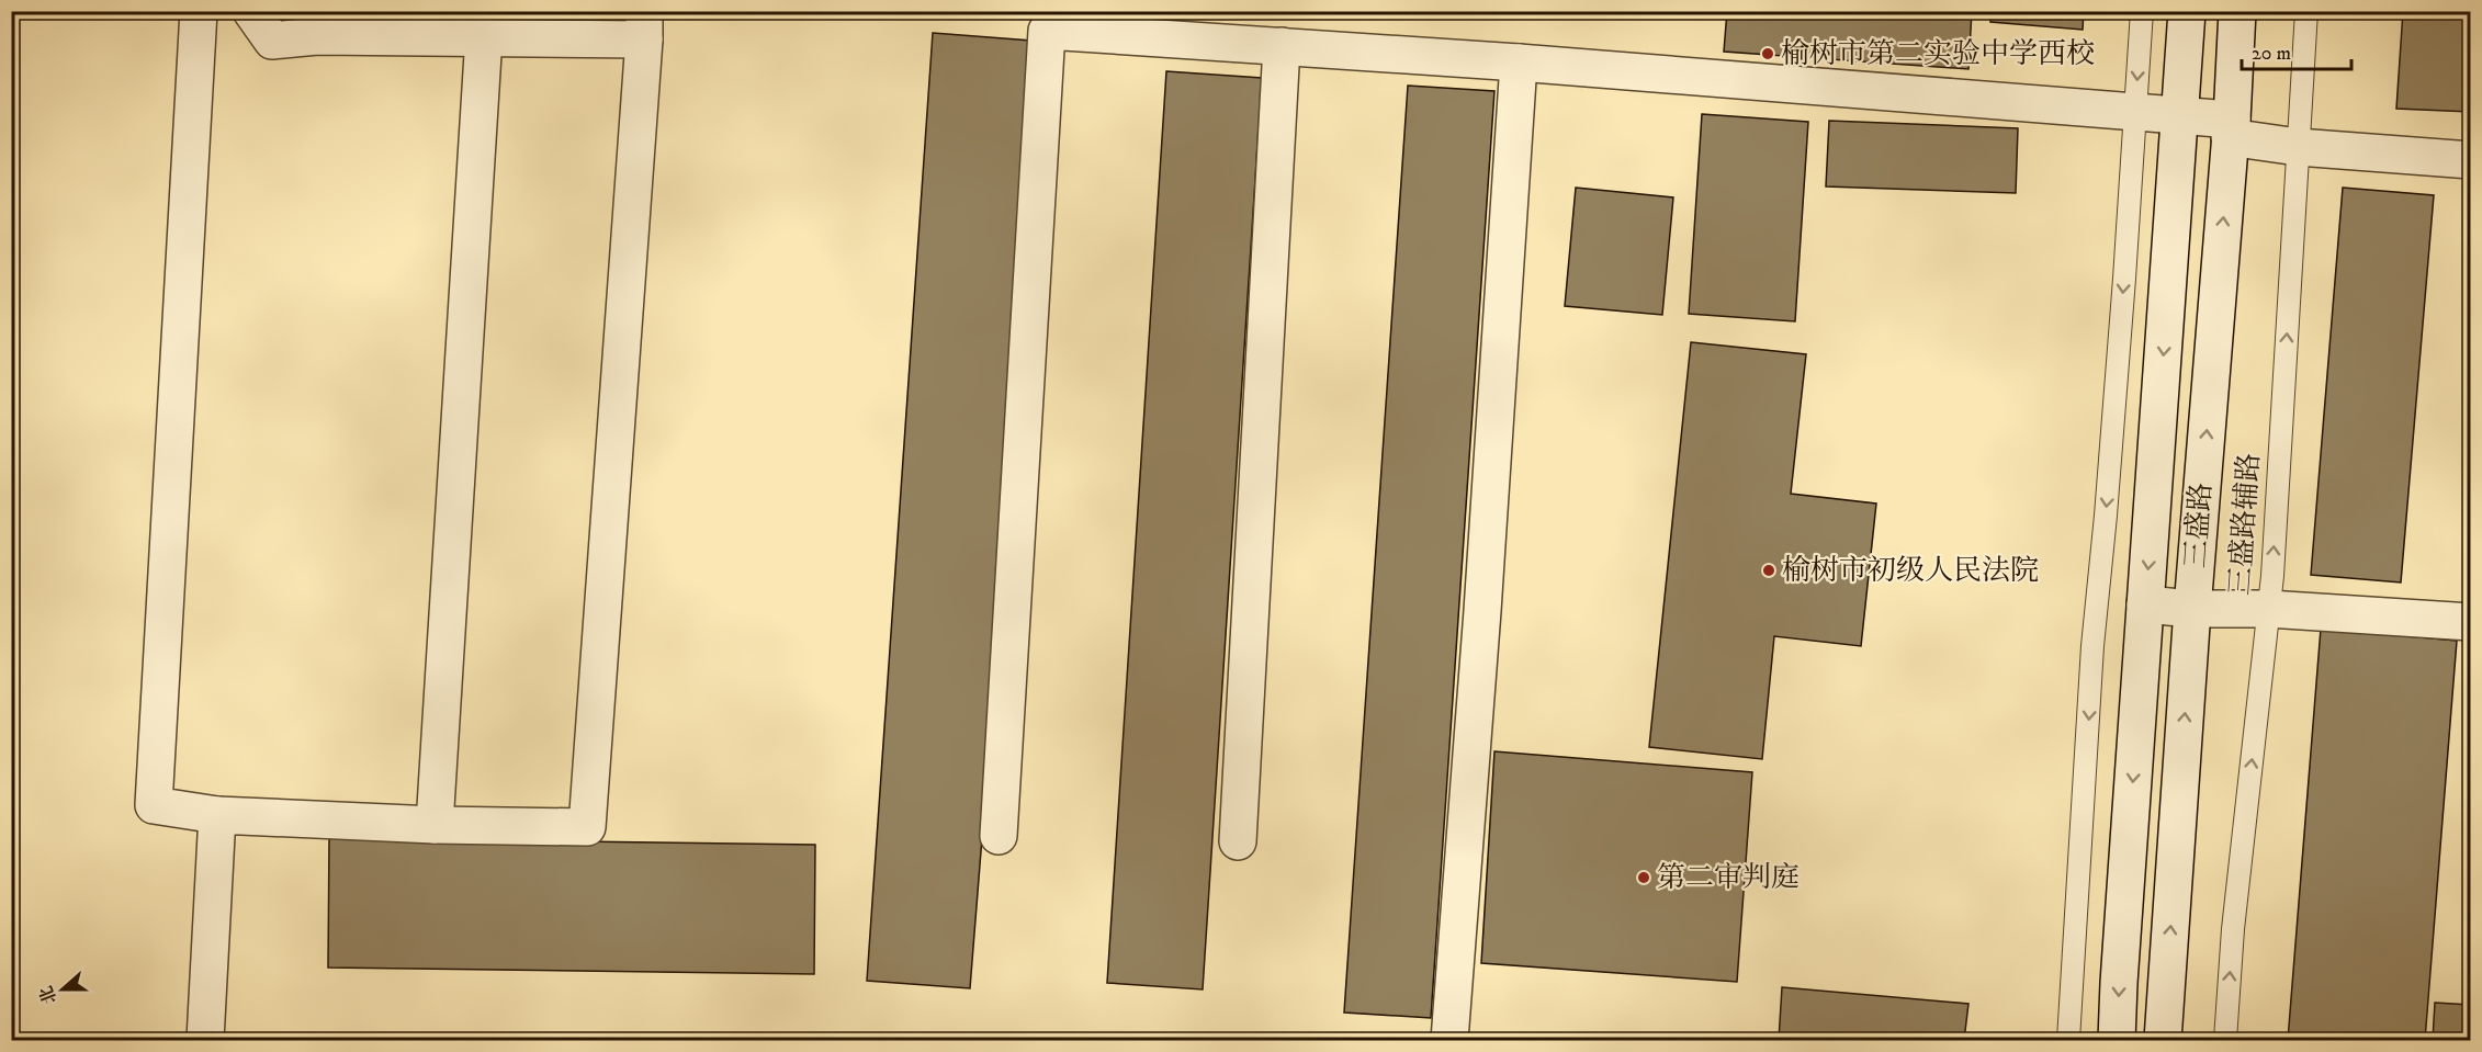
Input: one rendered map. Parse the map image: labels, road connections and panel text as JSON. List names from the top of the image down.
{
  "streets": {
    "street": ["三盛路"],
    "lane": ["三盛路辅路"]
  },
  "places": ["榆树市第二实验中学西校", "榆树市初级人民法院", "第二审判庭"],
  "scale_bar": "20 m",
  "north": "left"
}
